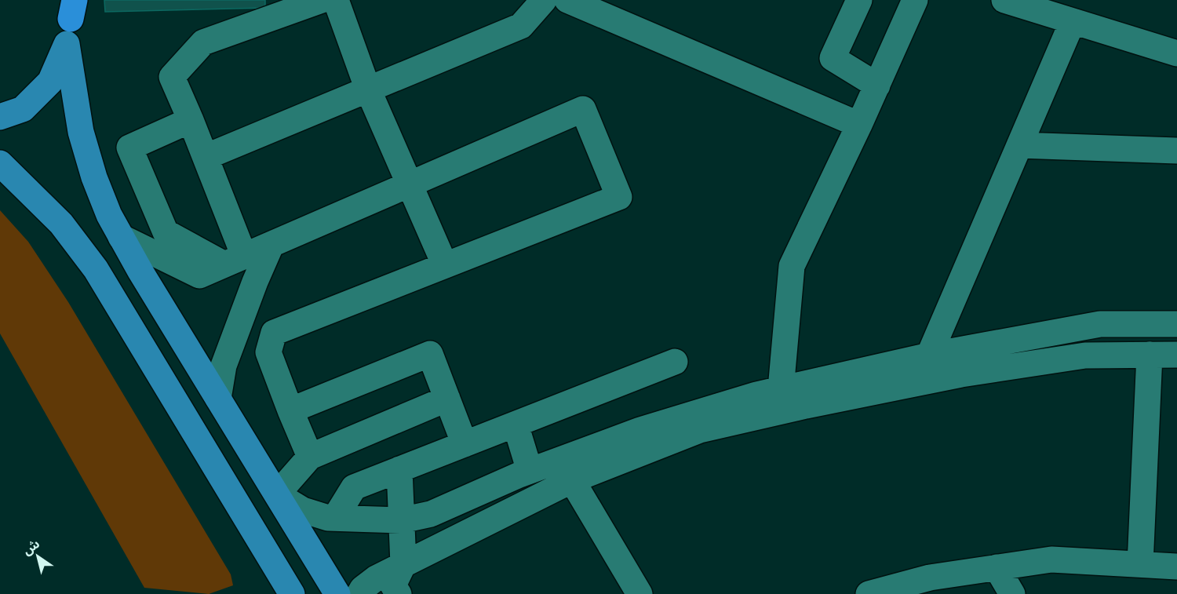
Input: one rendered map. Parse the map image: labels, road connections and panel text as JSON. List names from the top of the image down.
{
  "north": "top left"
}
